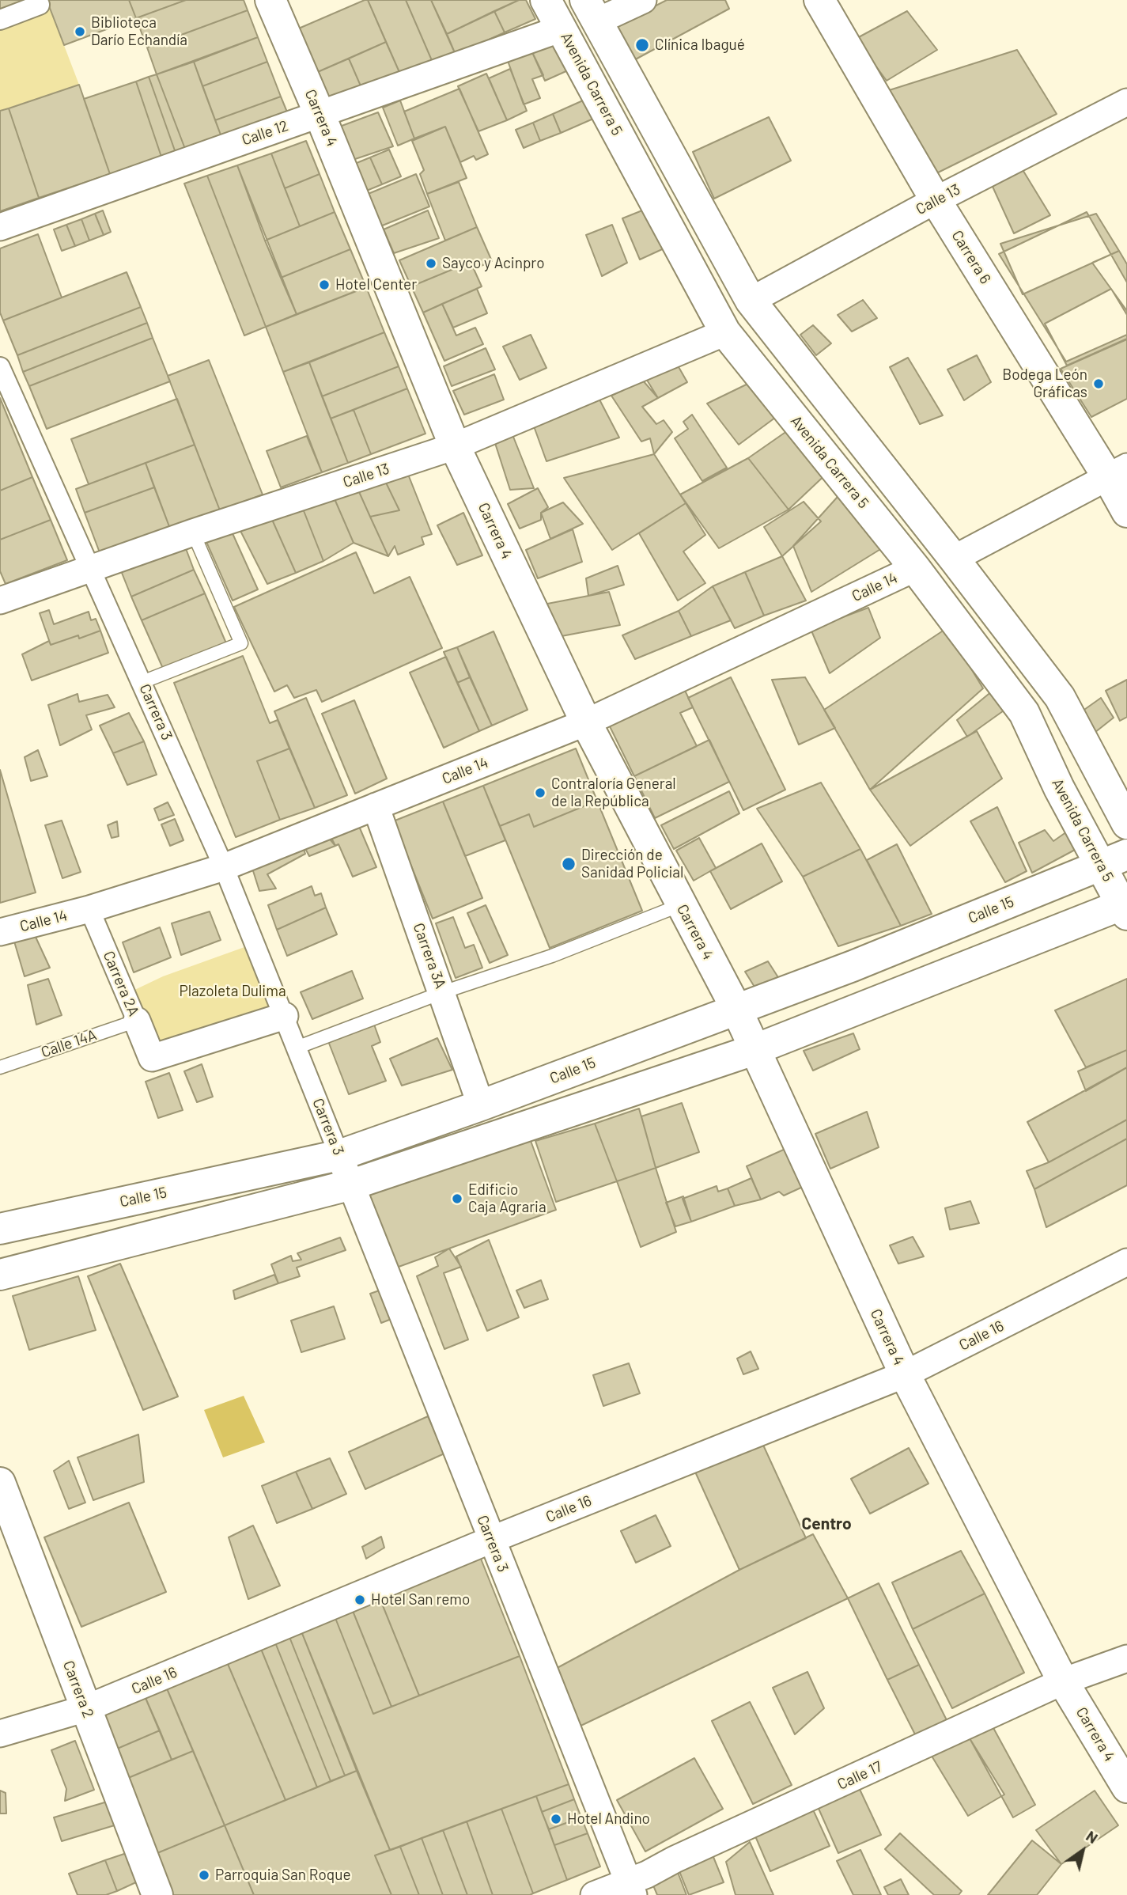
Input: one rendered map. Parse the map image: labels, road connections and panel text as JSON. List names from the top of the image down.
{
  "streets": {
    "main road": [
      "Avenida Carrera 5",
      "Carrera 4",
      "Carrera 6",
      "Calle 15",
      "Carrera 2"
    ],
    "street": [
      "Calle 12",
      "Calle 13",
      "Calle 14",
      "Carrera 3",
      "Carrera 3A",
      "Carrera 2A",
      "Calle 16",
      "Calle 17"
    ],
    "lane": ["Calle 14A"]
  },
  "crossings": [
    ["Avenida Carrera 5", "Calle 12"],
    ["Avenida Carrera 5", "Calle 13"],
    ["Avenida Carrera 5", "Calle 14"],
    ["Avenida Carrera 5", "Calle 15"],
    ["Carrera 4", "Calle 12"],
    ["Carrera 4", "Calle 13"],
    ["Carrera 4", "Calle 14"],
    ["Carrera 4", "Calle 15"],
    ["Carrera 4", "Calle 16"],
    ["Carrera 4", "Calle 17"],
    ["Calle 13", "Carrera 6"],
    ["Calle 13", "Carrera 3"],
    ["Calle 14", "Carrera 3"],
    ["Calle 14", "Carrera 3A"],
    ["Calle 14", "Carrera 2A"],
    ["Carrera 3", "Calle 15"],
    ["Carrera 3", "Carrera 2A"],
    ["Carrera 3", "Calle 16"],
    ["Carrera 3", "Calle 17"],
    ["Calle 15", "Carrera 3A"],
    ["Carrera 2A", "Calle 14A"],
    ["Calle 16", "Carrera 2"]
  ],
  "districts": ["Centro"],
  "parks": ["Plazoleta Dulima"],
  "places": [
    "Biblioteca Darío Echandía",
    "Clínica Ibagué",
    "Sayco y Acinpro",
    "Hotel Center",
    "Bodega León Gráficas",
    "Contraloría General de la República",
    "Dirección de Sanidad Policial",
    "Edificio Caja Agraria",
    "Hotel San remo",
    "Hotel Andino",
    "Parroquia San Roque"
  ],
  "north": "top right"
}
